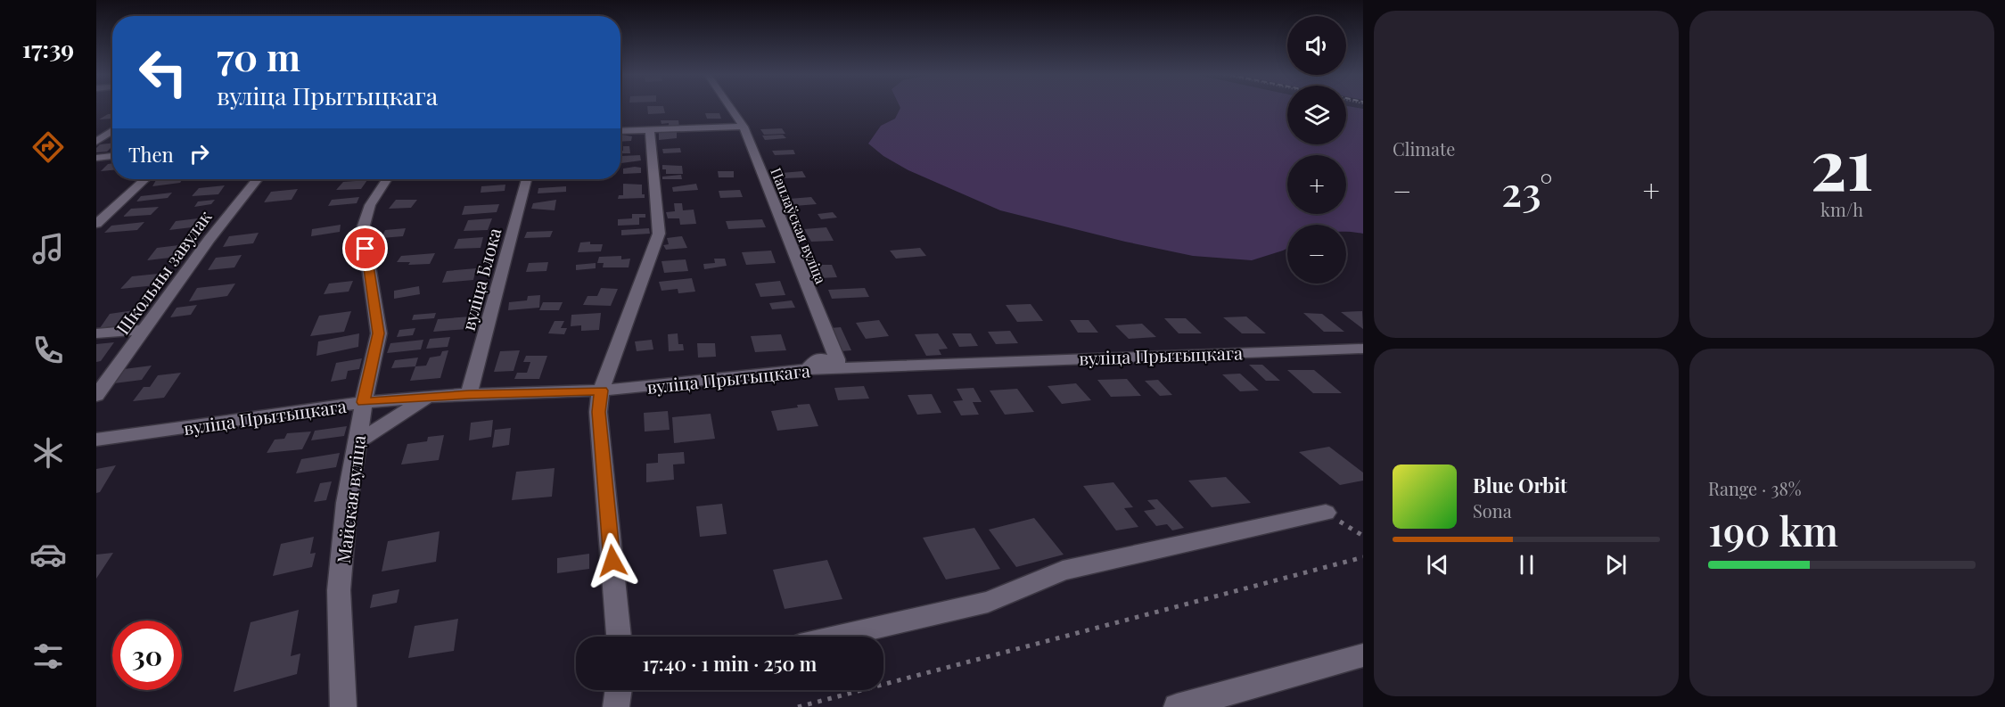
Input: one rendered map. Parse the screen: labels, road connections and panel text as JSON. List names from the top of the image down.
{
  "streets": {
    "street": [
      "Паплаўская вуліца",
      "Школьны завулак",
      "вуліца Блока",
      "вуліца Прытыцкага",
      "Майская вуліца"
    ]
  },
  "crossings": [
    ["Паплаўская вуліца", "вуліца Прытыцкага"],
    ["вуліца Блока", "вуліца Прытыцкага"],
    ["вуліца Прытыцкага", "Майская вуліца"]
  ],
  "page": {
    "tabs": "17:39",
    "tile": [
      "Climate",
      ["21", "km/h"],
      ["Range · 38%", "190 km"]
    ],
    "map_buttons": ["+", "−"],
    "turn": ["70 m", "вуліца Прытыцкага"],
    "then": "Then",
    "heat": ["−", "23°", "+"],
    "song": ["Blue Orbit", "Sona"],
    "limit": "30",
    "trip": "17:40 · 1 min · 250 m"
  }
}
